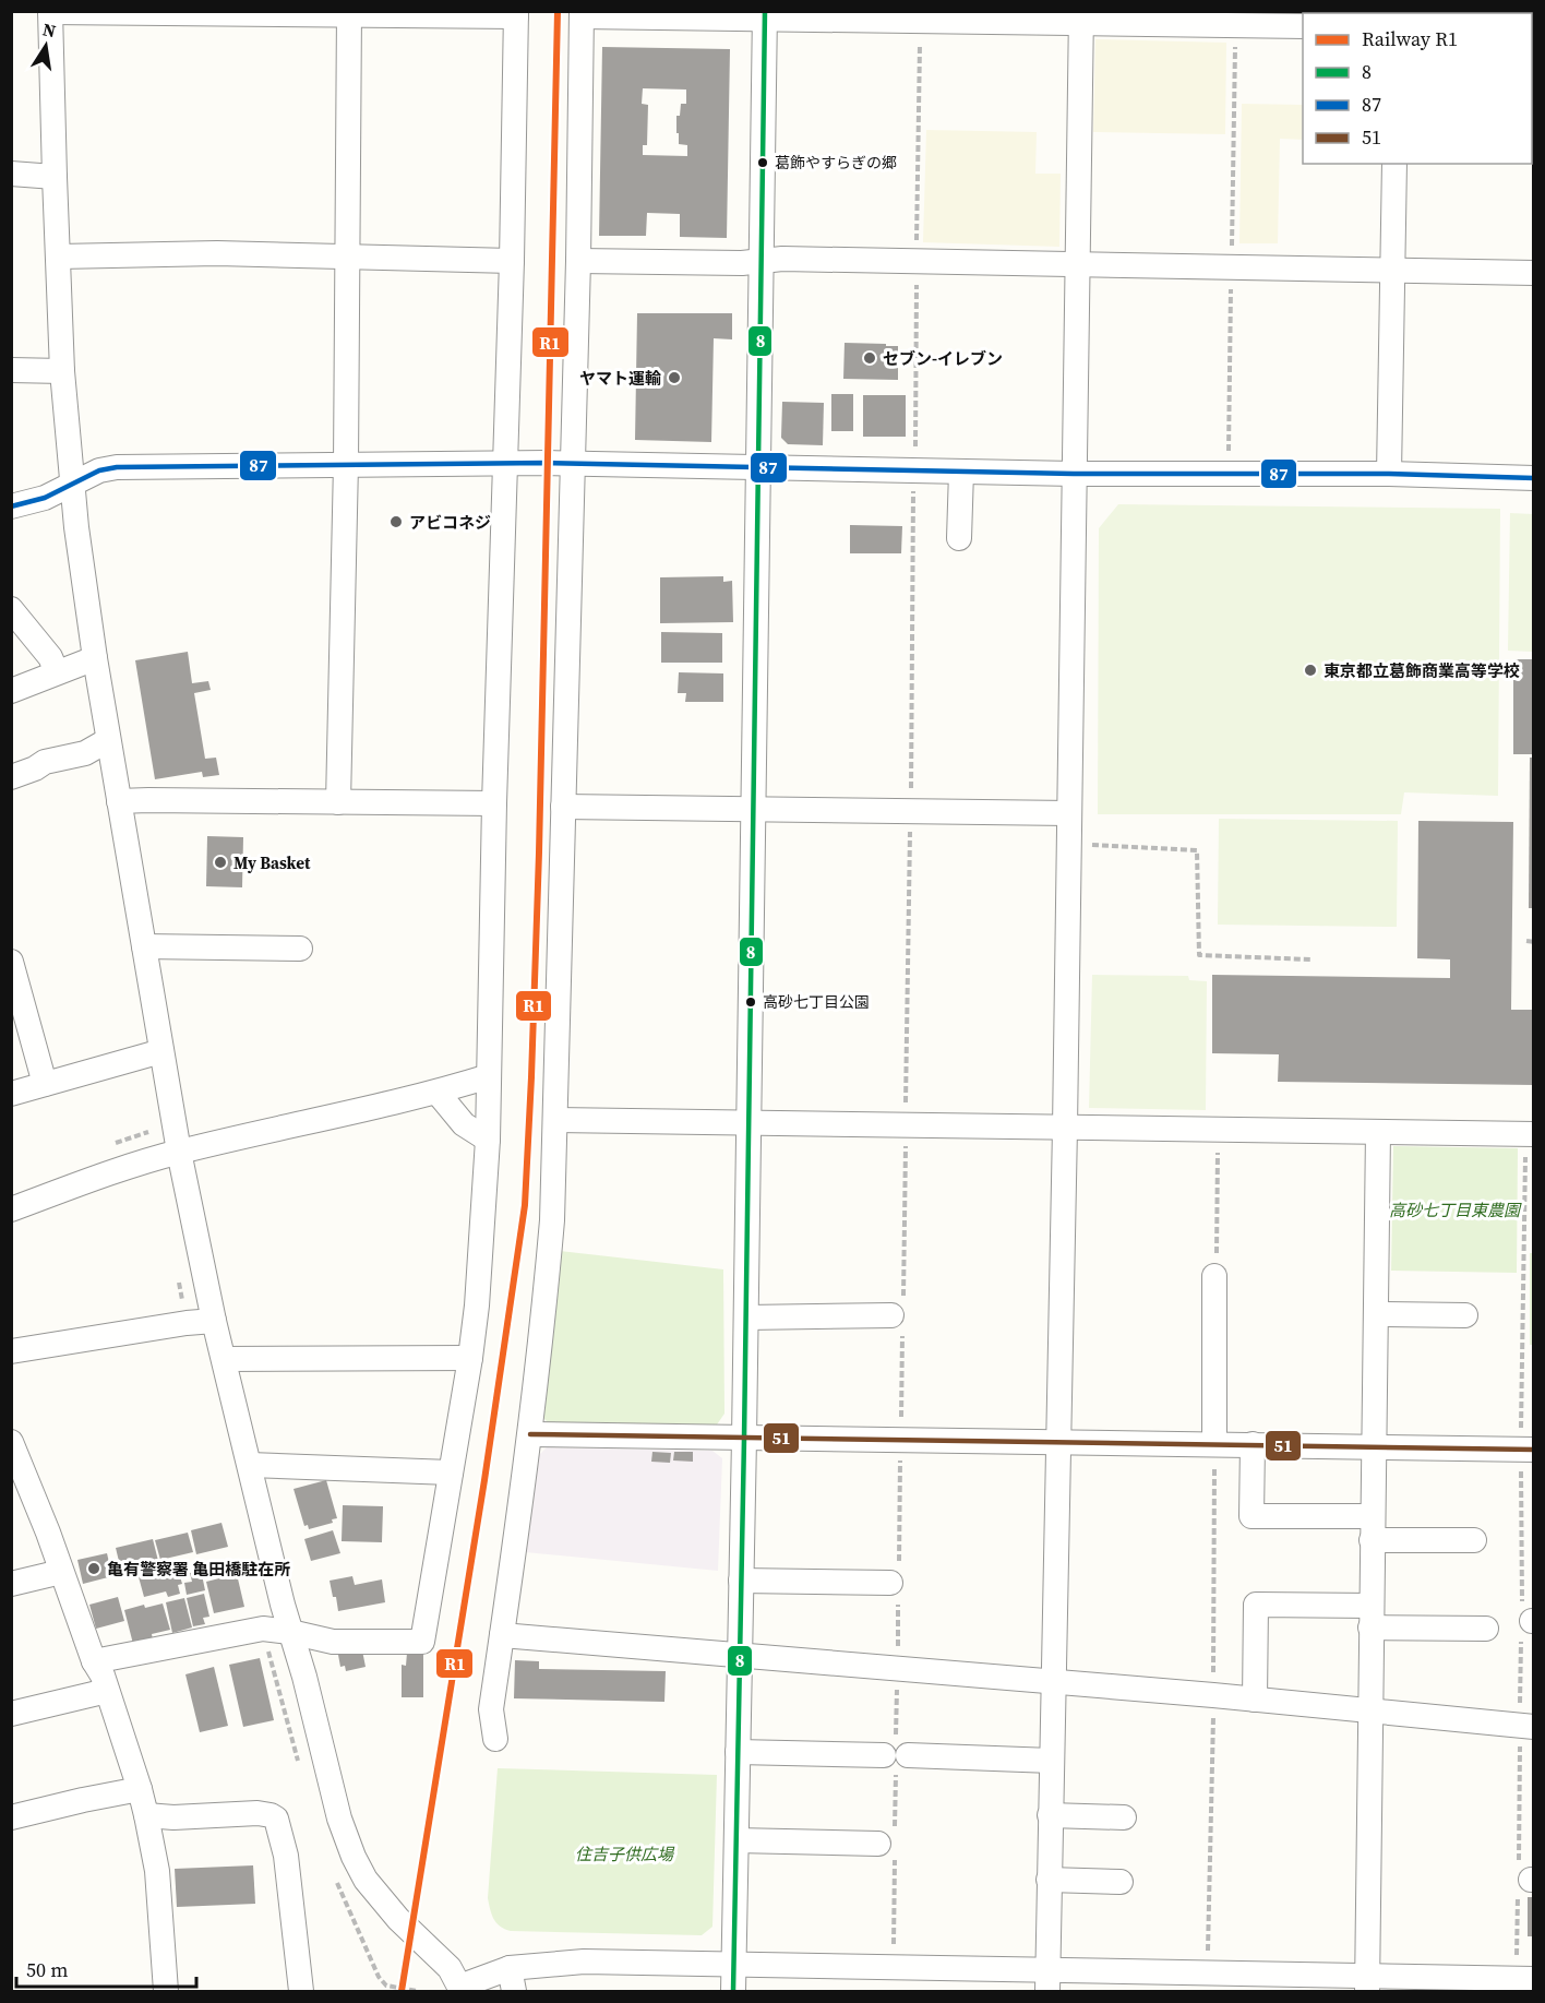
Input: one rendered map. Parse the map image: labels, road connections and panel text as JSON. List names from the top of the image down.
{
  "parks": ["高砂七丁目東農園", "住吉子供広場"],
  "places": [
    "葛飾やすらぎの郷",
    "セブン-イレブン",
    "ヤマト運輸",
    "アビコネジ",
    "東京都立葛飾商業高等学校",
    "My Basket",
    "高砂七丁目公園",
    "亀有警察署 亀田橋駐在所"
  ],
  "lines": [
    "rail line R1",
    "transit line 8",
    "transit line 87",
    "transit line 51"
  ],
  "legend": [
    "Railway R1",
    "8",
    "87",
    "51"
  ],
  "scale_bar": "50 m",
  "north": "top"
}
